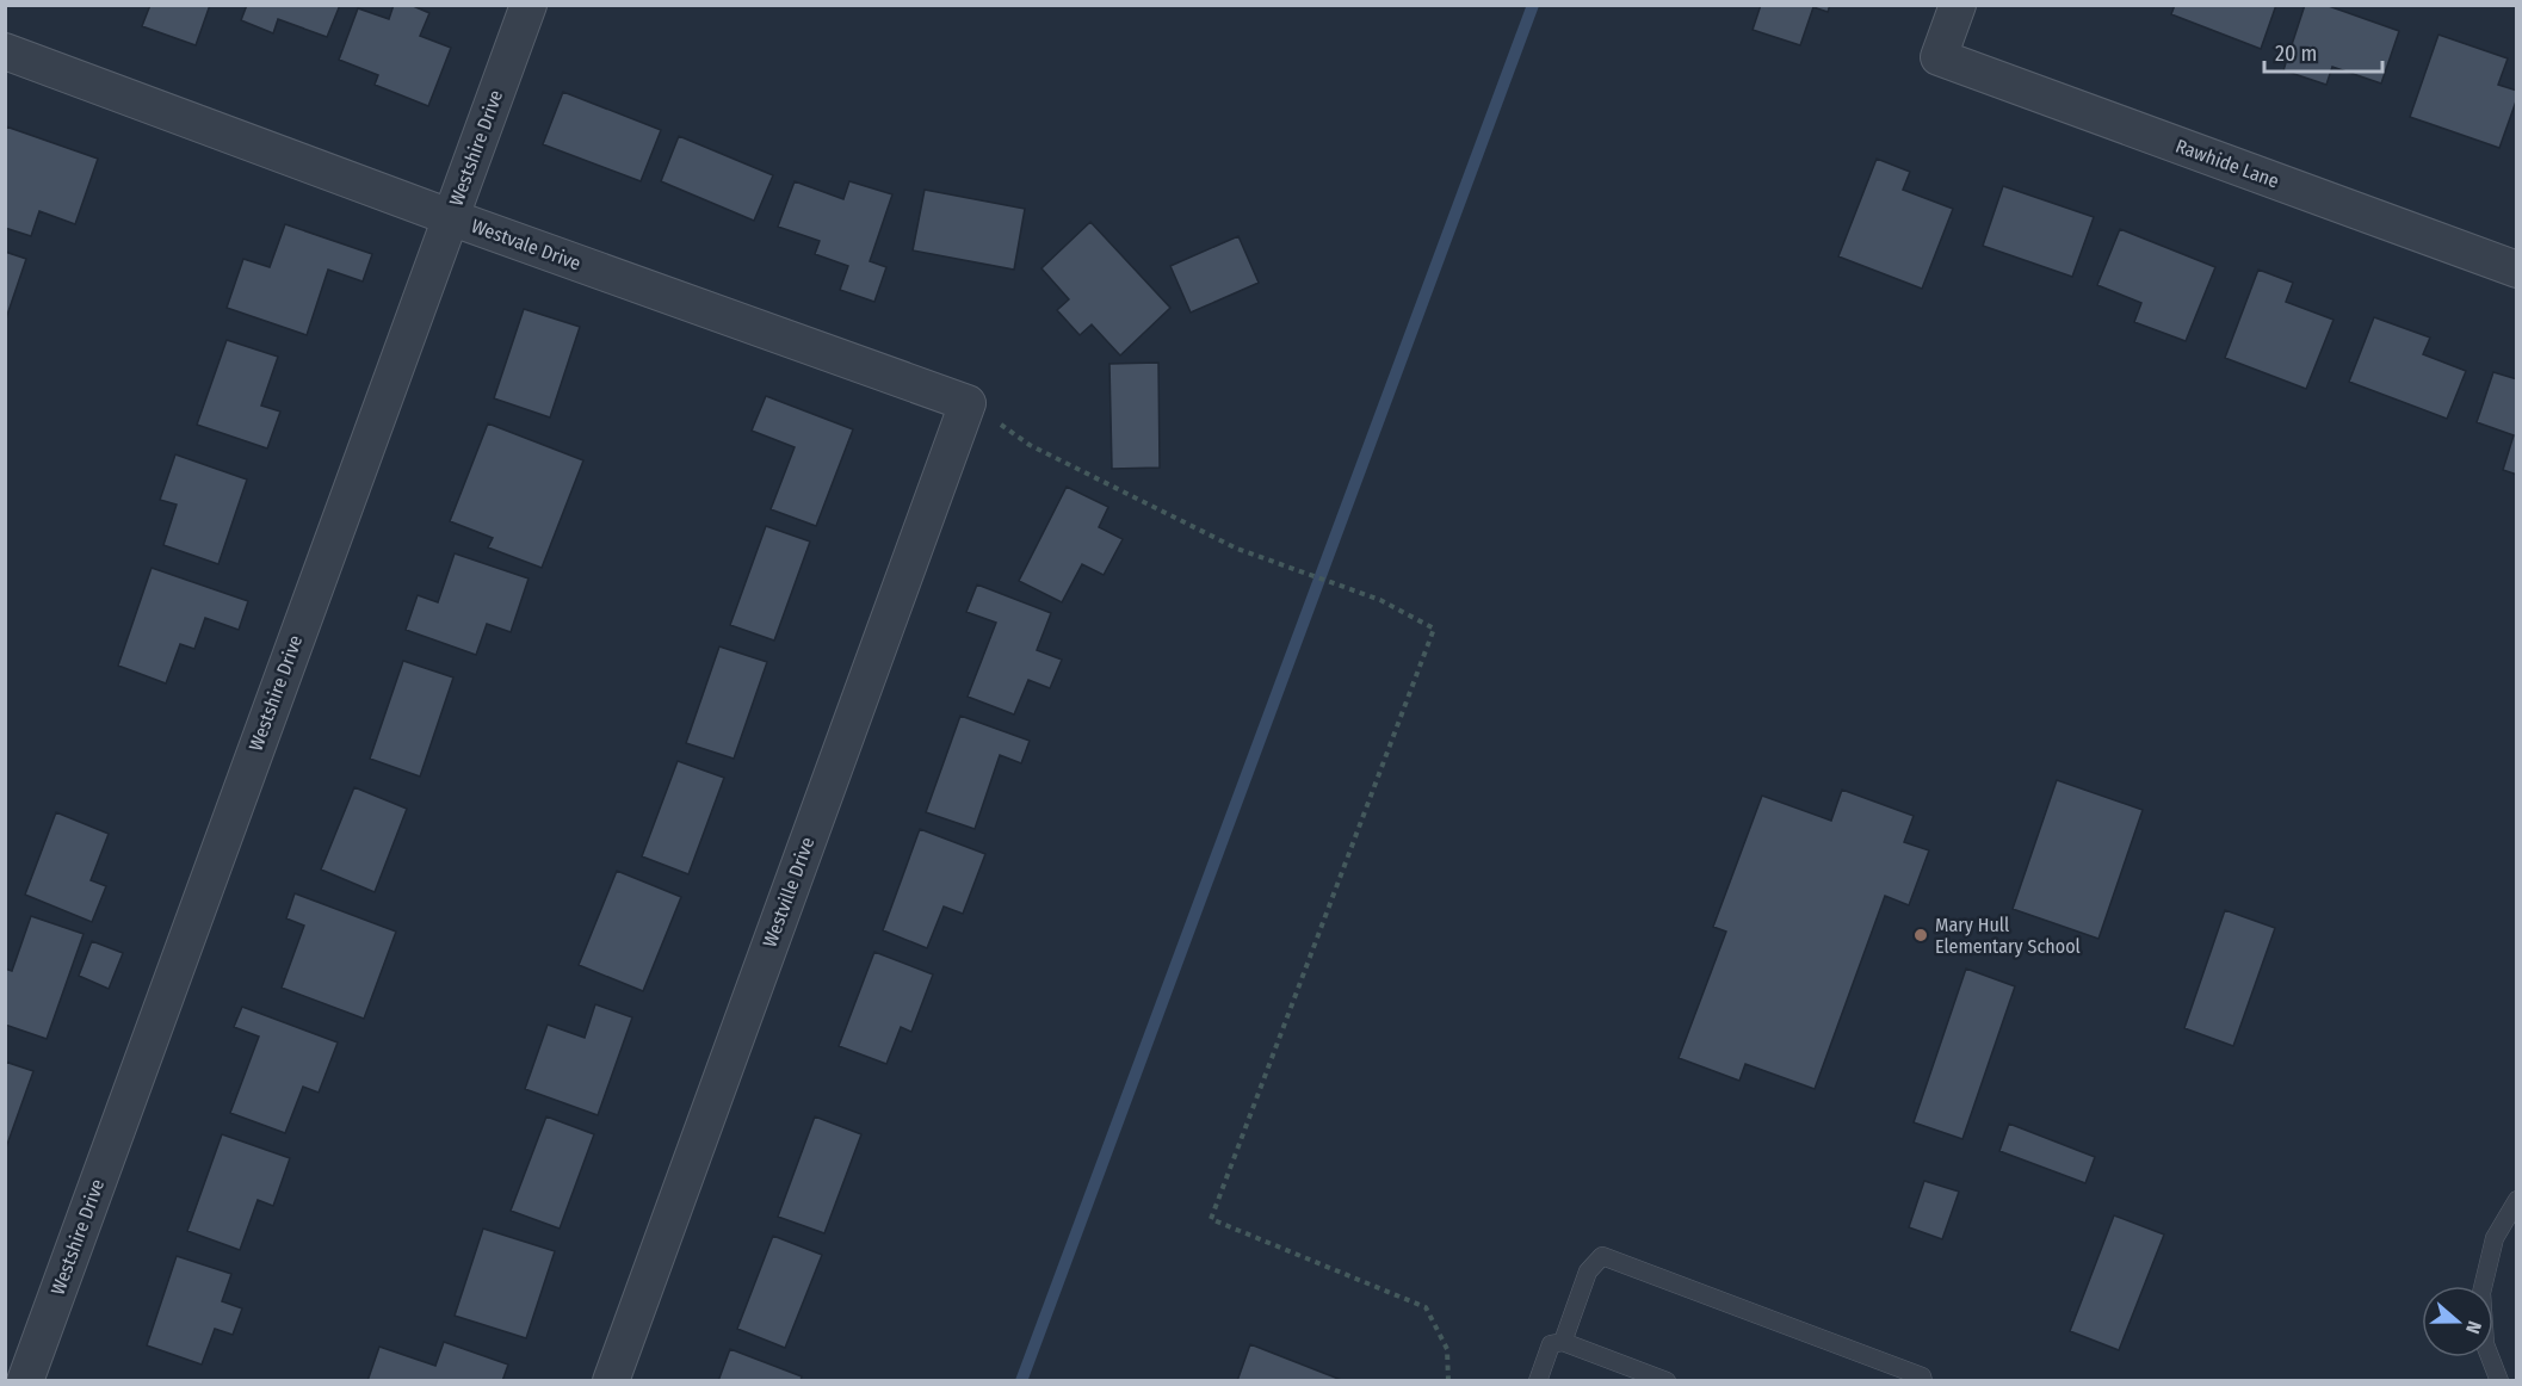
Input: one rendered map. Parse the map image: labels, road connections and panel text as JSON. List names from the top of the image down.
{
  "streets": {
    "street": [
      "Westshire Drive",
      "Rawhide Lane",
      "Westvale Drive",
      "Westville Drive"
    ]
  },
  "crossings": [
    ["Westshire Drive", "Westvale Drive"],
    ["Westvale Drive", "Westville Drive"]
  ],
  "places": ["Mary Hull Elementary School"],
  "scale_bar": "20 m",
  "north": "right"
}
